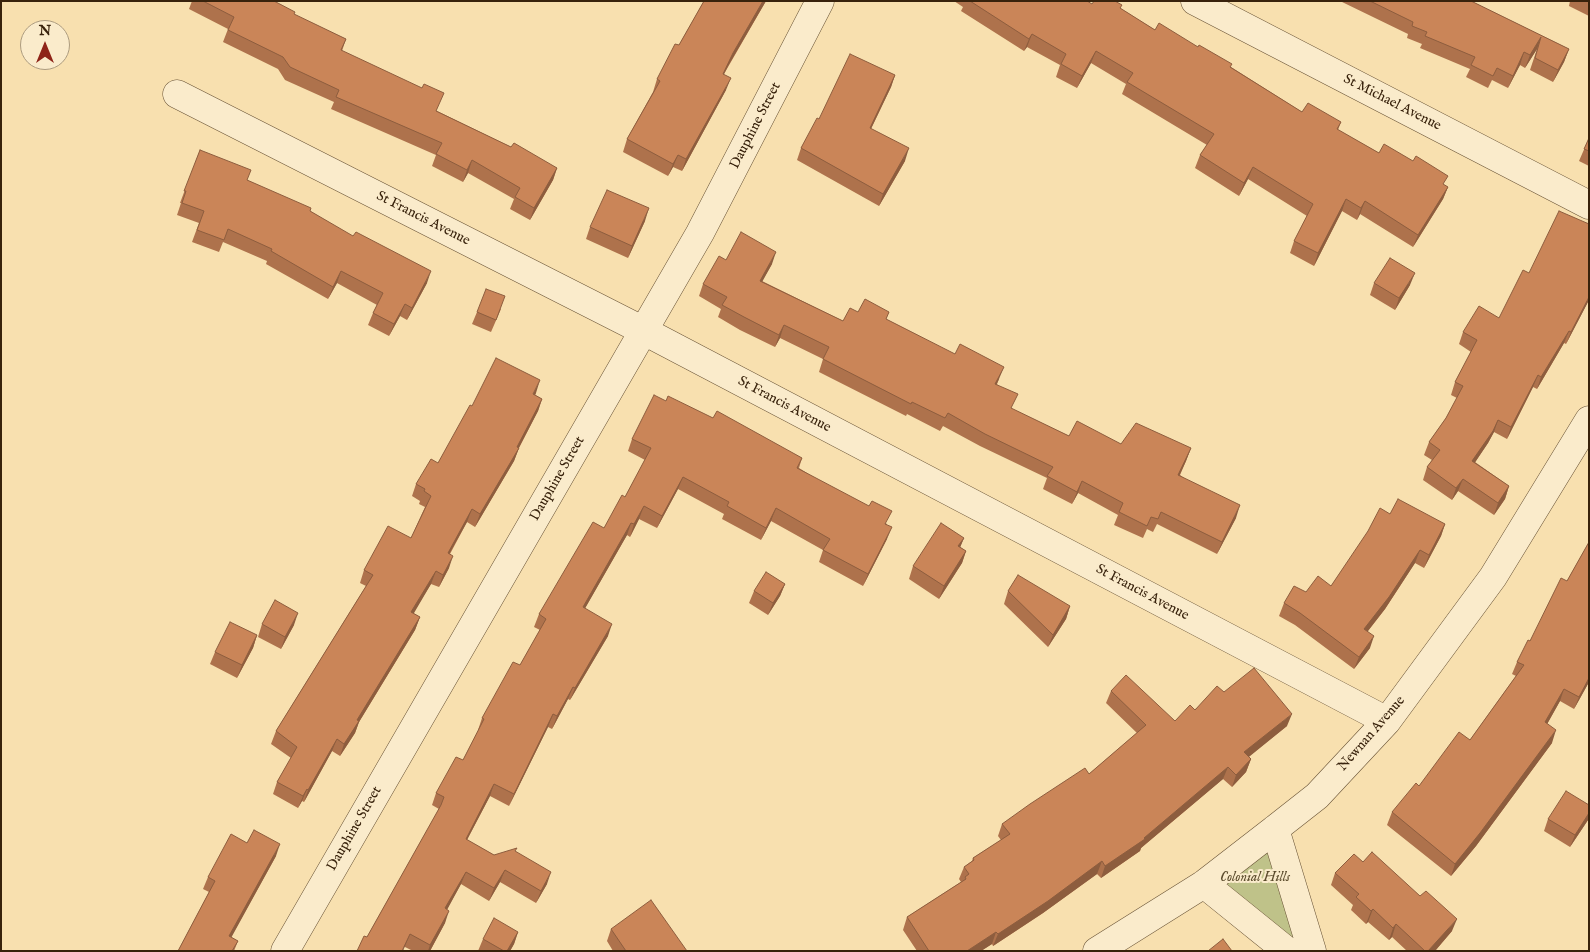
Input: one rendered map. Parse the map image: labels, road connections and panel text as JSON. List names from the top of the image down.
{
  "streets": {
    "street": [
      "St Michael Avenue",
      "Dauphine Street",
      "St Francis Avenue",
      "Newnan Avenue"
    ]
  },
  "crossings": [
    ["Dauphine Street", "St Francis Avenue"],
    ["St Francis Avenue", "Newnan Avenue"]
  ],
  "parks": ["Colonial Hills"],
  "north": "top"
}
